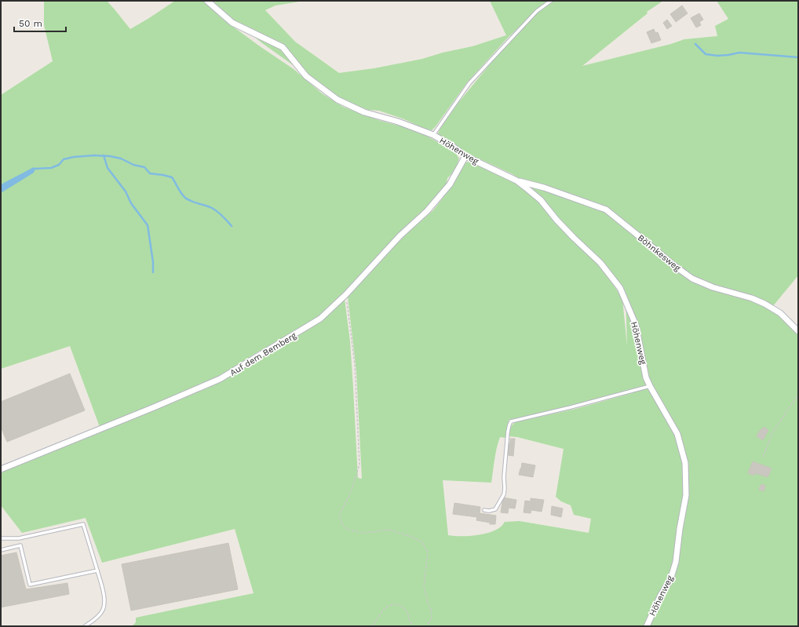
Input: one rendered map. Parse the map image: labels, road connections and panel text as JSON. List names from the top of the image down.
{
  "streets": {
    "street": ["Höhenweg", "Böhnkesweg", "Auf dem Bemberg"]
  },
  "crossings": [
    ["Höhenweg", "Böhnkesweg"],
    ["Höhenweg", "Auf dem Bemberg"]
  ],
  "scale_bar": "50 m"
}
